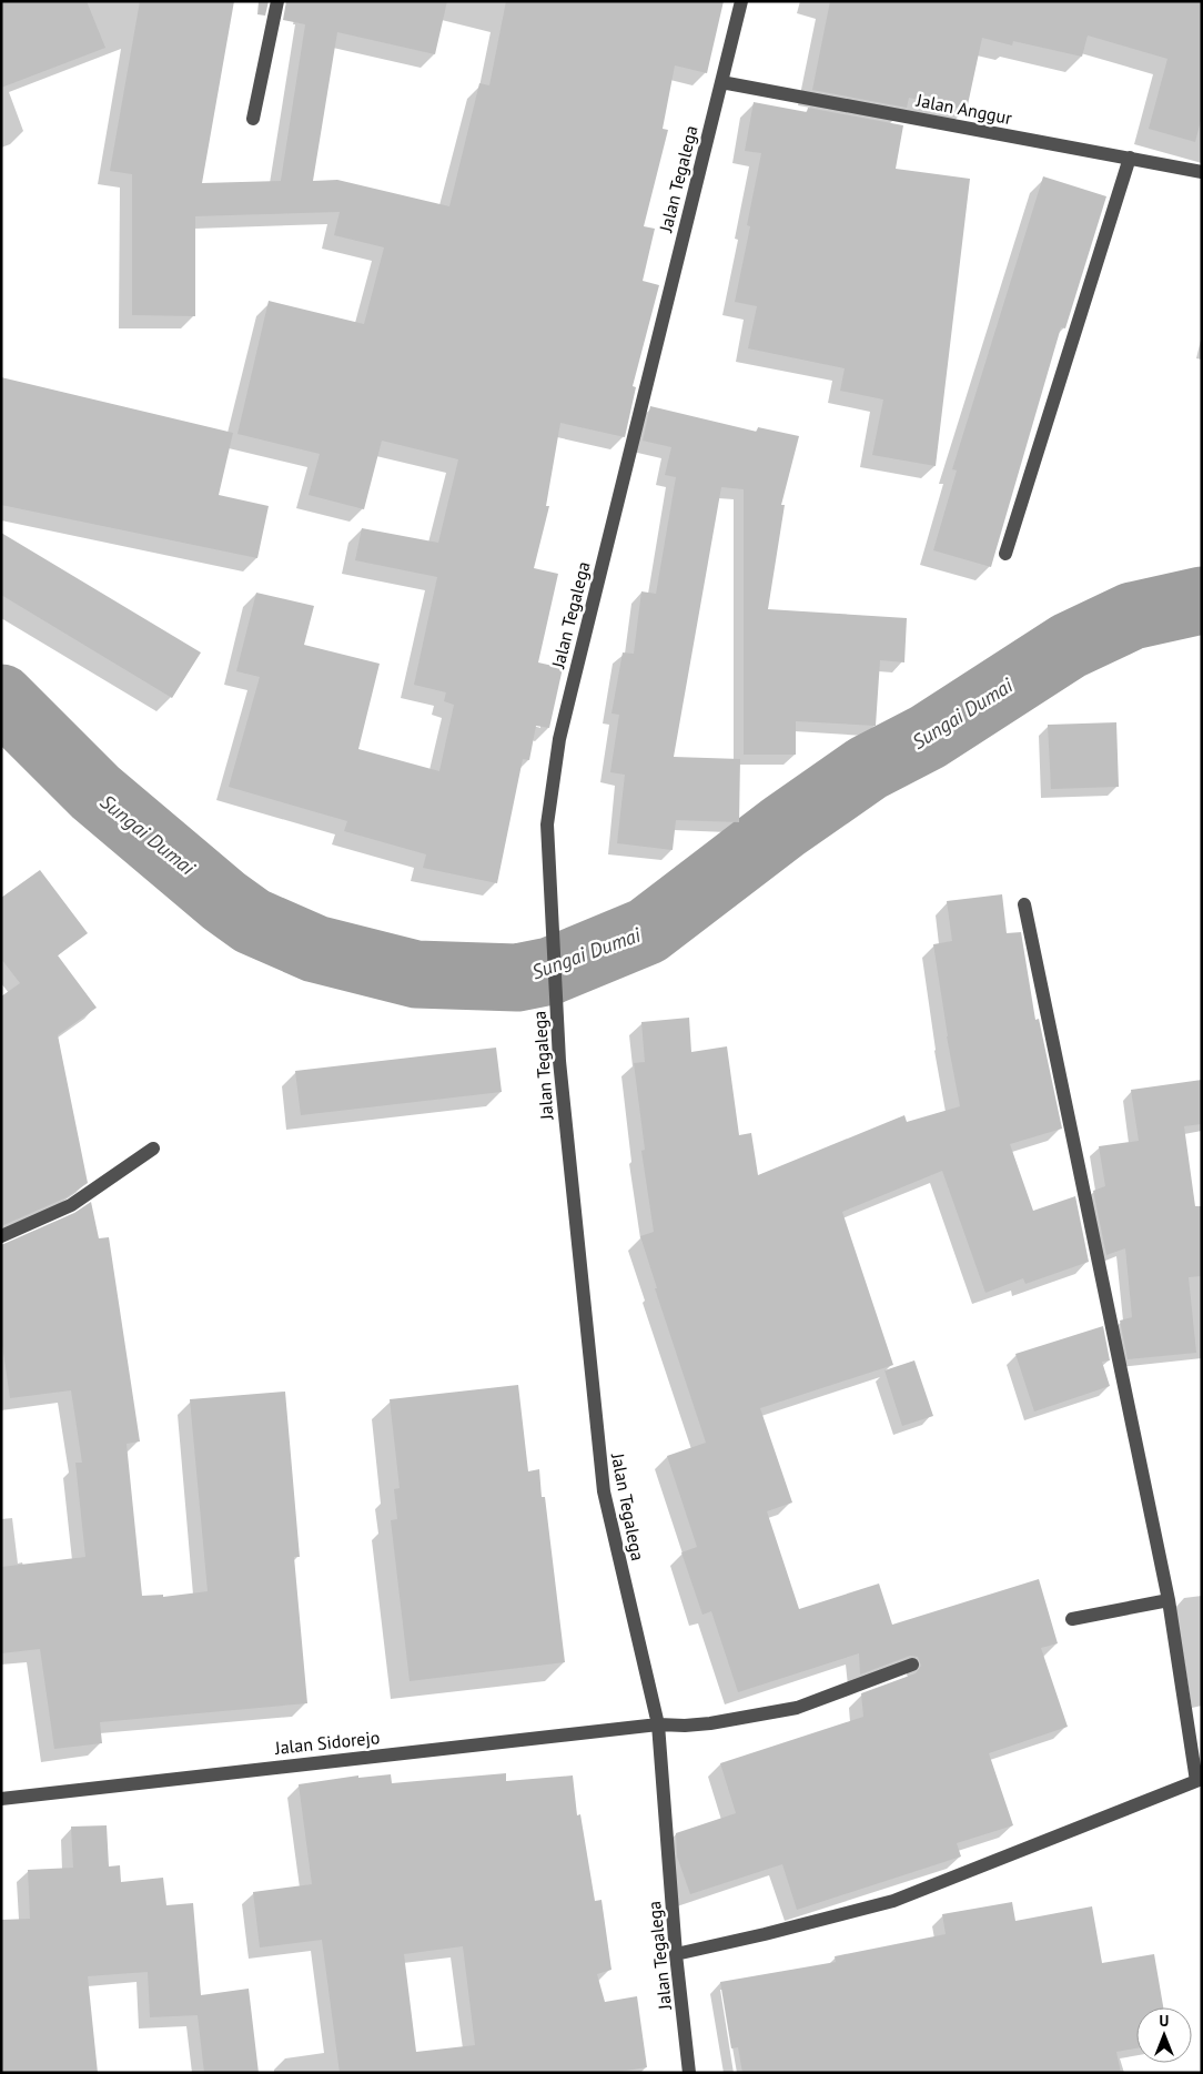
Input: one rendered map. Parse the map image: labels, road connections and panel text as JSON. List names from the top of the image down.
{
  "streets": {
    "street": ["Jalan Anggur", "Jalan Tegalega", "Jalan Sidorejo"]
  },
  "crossings": [
    ["Jalan Anggur", "Jalan Tegalega"],
    ["Jalan Tegalega", "Jalan Sidorejo"]
  ],
  "water": ["Sungai Dumai"],
  "north": "top"
}
